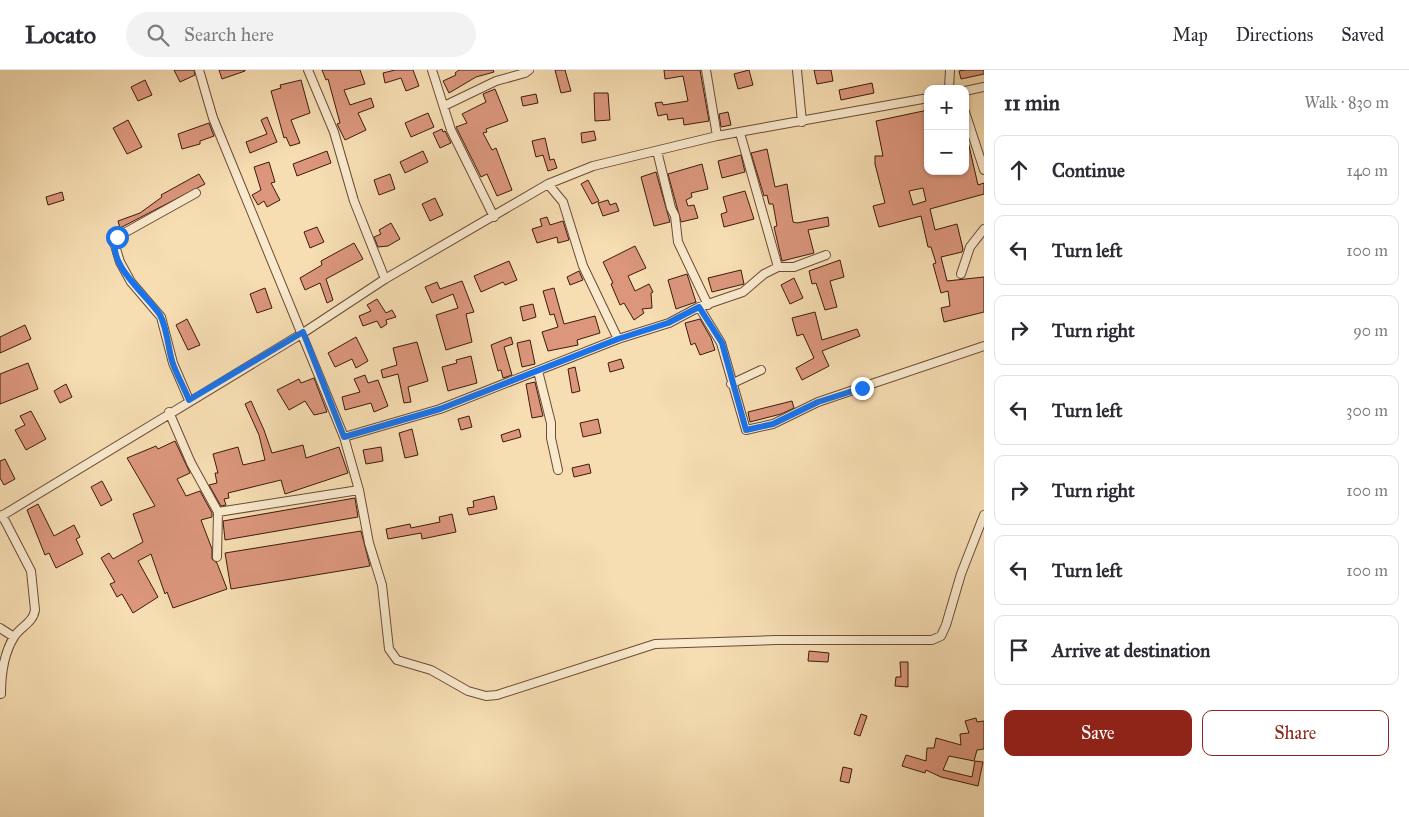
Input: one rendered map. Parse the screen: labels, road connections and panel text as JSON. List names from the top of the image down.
{
  "page": {
    "header": "Locato",
    "search": "Search here",
    "nav": ["Map", "Directions", "Saved"],
    "heading": ["11 min", "Walk · 830 m"],
    "map_buttons": ["+", "−"],
    "list": [
      ["Continue", "140 m"],
      ["Turn left", "100 m"],
      ["Turn right", "90 m"],
      ["Turn left", "300 m"],
      ["Turn right", "100 m"],
      ["Turn left", "100 m"],
      "Arrive at destination"
    ],
    "buttons": ["Save", "Share"]
  }
}
